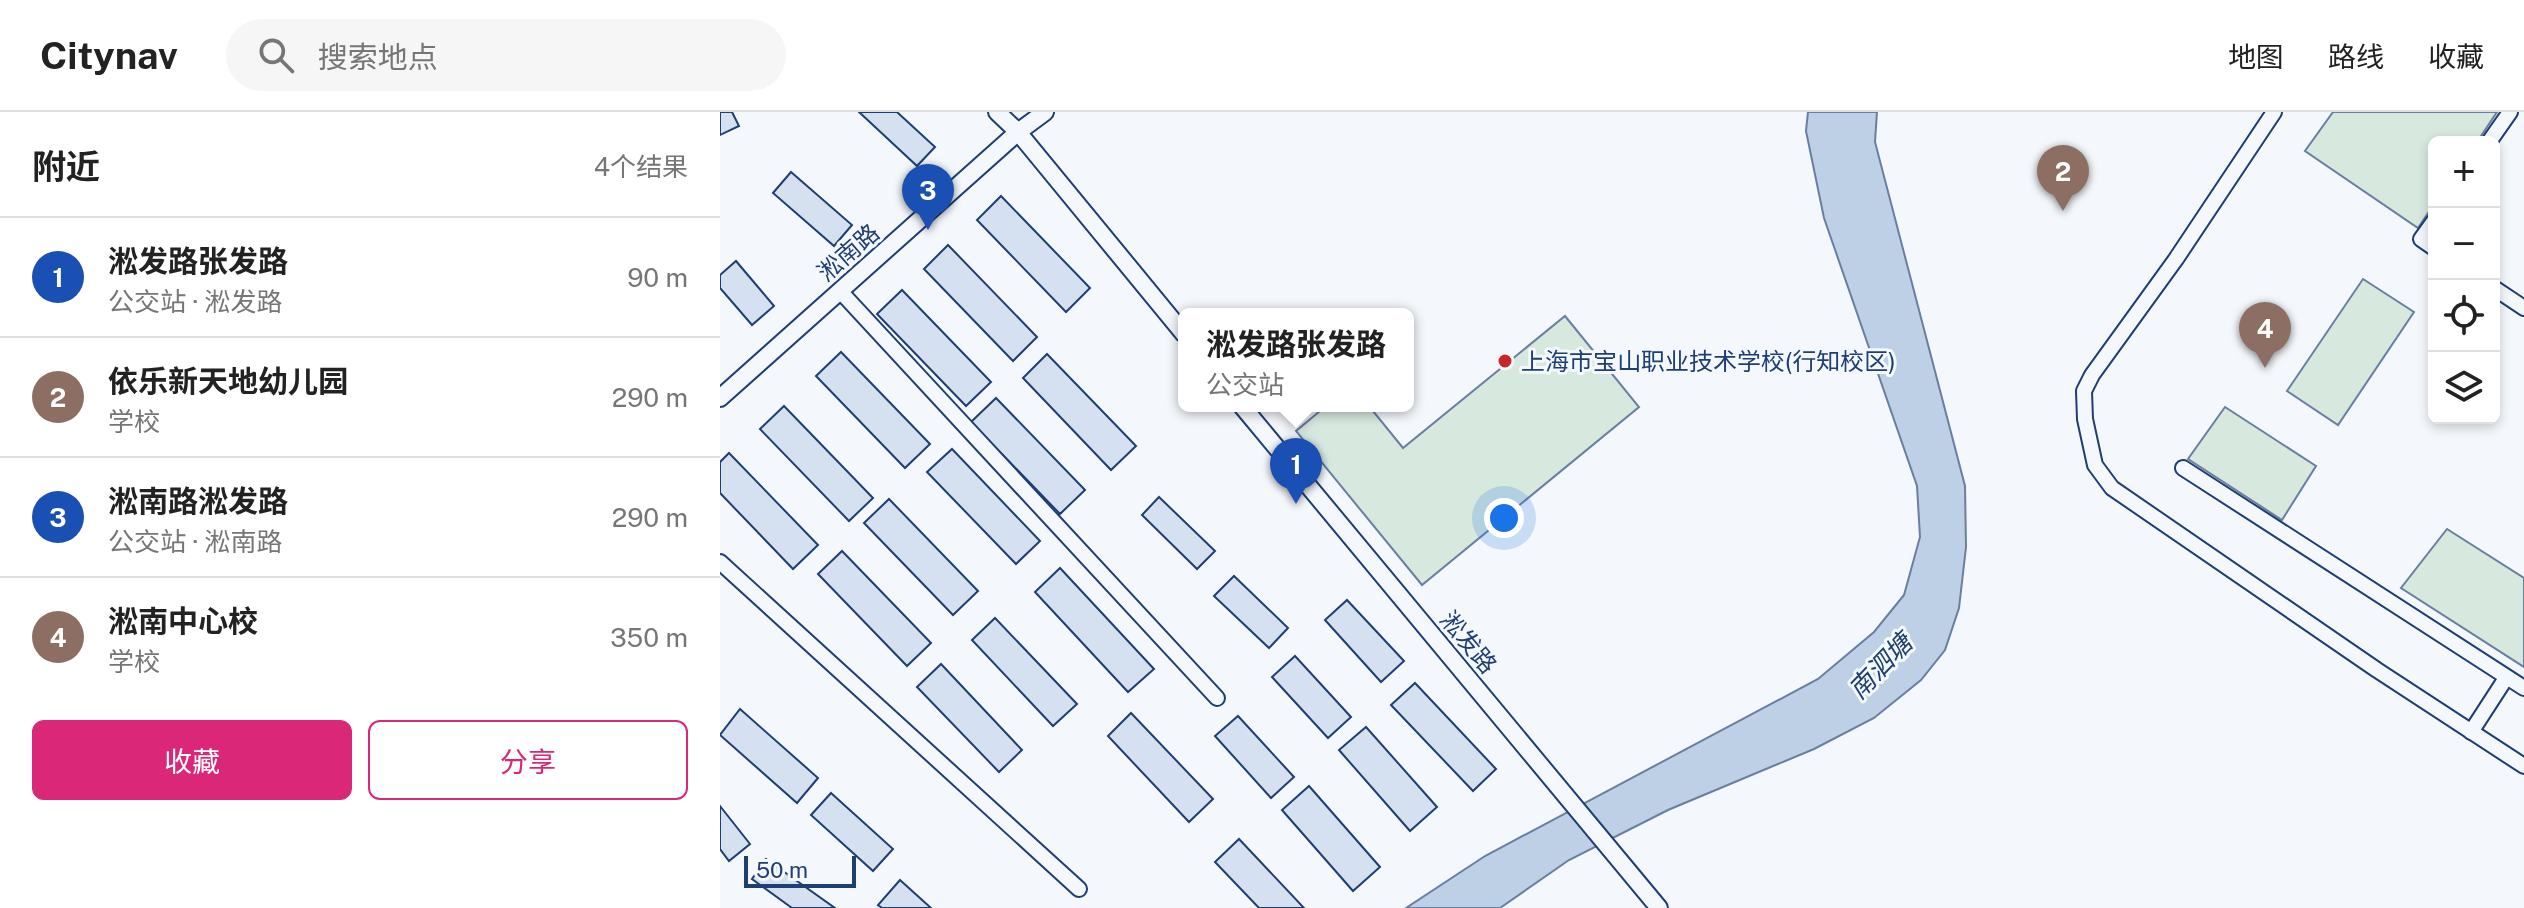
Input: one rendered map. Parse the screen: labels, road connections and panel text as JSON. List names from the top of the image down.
{
  "streets": {
    "street": ["淞南路", "淞发路"]
  },
  "water": ["南泗塘"],
  "places": ["上海市宝山职业技术学校(行知校区)"],
  "scale_bar": "50 m",
  "page": {
    "header": "Citynav",
    "search": "搜索地点",
    "nav": ["地图", "路线", "收藏"],
    "heading": ["附近", "4个结果"],
    "map_buttons": ["+", "−"],
    "pins": [
      "2",
      "3",
      "4",
      "1"
    ],
    "list": [
      {
        "mark": "1",
        "name": "淞发路张发路",
        "note": "公交站 · 淞发路",
        "value": "90 m"
      },
      {
        "mark": "2",
        "name": "依乐新天地幼儿园",
        "note": "学校",
        "value": "290 m"
      },
      {
        "mark": "3",
        "name": "淞南路淞发路",
        "note": "公交站 · 淞南路",
        "value": "290 m"
      },
      {
        "mark": "4",
        "name": "淞南中心校",
        "note": "学校",
        "value": "350 m"
      }
    ],
    "popup": ["淞发路张发路", "公交站"],
    "buttons": ["收藏", "分享"],
    "scale": "50 m"
  }
}
